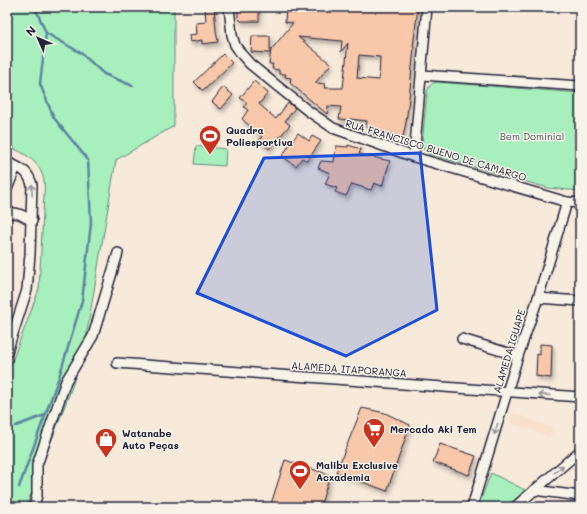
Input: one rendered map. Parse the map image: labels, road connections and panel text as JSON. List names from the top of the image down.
{
  "streets": {
    "street": ["RUA FRANCISCO BUENO DE CAMARGO", "ALAMEDA IGUAPE", "ALAMEDA ITAPORANGA"]
  },
  "crossings": [
    ["RUA FRANCISCO BUENO DE CAMARGO", "ALAMEDA IGUAPE"],
    ["ALAMEDA IGUAPE", "ALAMEDA ITAPORANGA"]
  ],
  "one_way": ["ALAMEDA IGUAPE"],
  "parks": ["Bem Dominial"],
  "places": {
    "sports": ["Quadra Poliesportiva", "Malibu Exclusive Acxademia"],
    "supermarket": ["Mercado Aki Tem"],
    "shop": ["Watanabe Auto Peças"]
  },
  "north": "top left"
}
